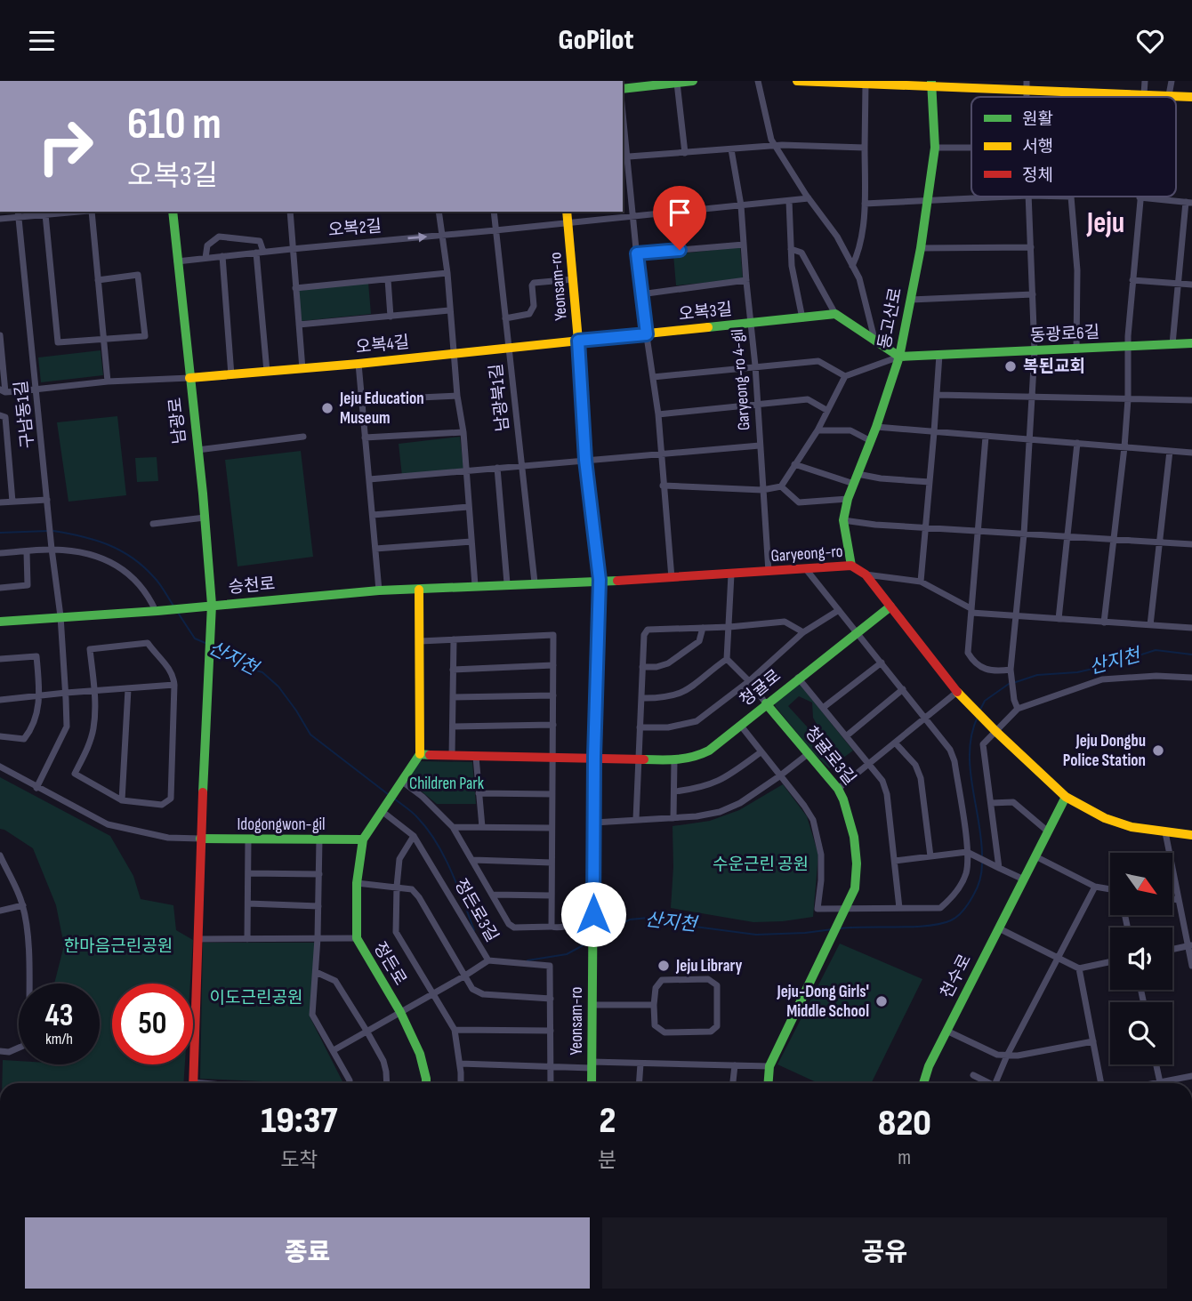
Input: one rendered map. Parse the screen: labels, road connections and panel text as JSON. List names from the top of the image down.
{
  "streets": {
    "main road": [
      "Yeonsam-ro",
      "오복3길",
      "동고산로",
      "동광로6길",
      "오복4길",
      "남광로",
      "Garyeong-ro",
      "승천로",
      "청귤로",
      "청귤로3길",
      "Idogongwon-gil",
      "정든로",
      "천수로"
    ],
    "street": [
      "오복2길",
      "Garyeong-ro 4-gil",
      "남광북1길",
      "구남동1길",
      "정든로3길"
    ]
  },
  "crossings": [
    ["오복2길", "Yeonsam-ro"],
    ["오복2길", "Garyeong-ro 4-gil"],
    ["오복2길", "남광북1길"],
    ["오복2길", "남광로"],
    ["Yeonsam-ro", "오복3길"],
    ["Yeonsam-ro", "오복4길"],
    ["Yeonsam-ro", "Garyeong-ro"],
    ["Yeonsam-ro", "승천로"],
    ["Yeonsam-ro", "청귤로"],
    ["오복3길", "오복4길"],
    ["오복3길", "Garyeong-ro 4-gil"],
    ["동고산로", "동광로6길"],
    ["동고산로", "Garyeong-ro"],
    ["오복4길", "남광북1길"],
    ["오복4길", "남광로"],
    ["Garyeong-ro 4-gil", "Garyeong-ro"],
    ["남광북1길", "승천로"],
    ["구남동1길", "승천로"],
    ["남광로", "승천로"],
    ["남광로", "Idogongwon-gil"],
    ["Garyeong-ro", "승천로"],
    ["Garyeong-ro", "청귤로"],
    ["청귤로", "청귤로3길"],
    ["Idogongwon-gil", "정든로"],
    ["정든로3길", "정든로"]
  ],
  "districts": ["Jeju"],
  "water": ["산지천"],
  "parks": [
    "Children Park",
    "수운근린 공원",
    "한마음근린공원",
    "이도근린공원"
  ],
  "places": [
    "복된교회",
    "Jeju Education Museum",
    "Jeju Dongbu Police Station",
    "Jeju Library",
    "Jeju-Dong Girls' Middle School"
  ],
  "legend": ["원활", "서행", "정체"],
  "north": "bottom right",
  "page": {
    "header": "GoPilot",
    "turn": ["610 m", "오복3길"],
    "speed": "43 km/h",
    "limit": "50",
    "eta": [
      "19:37",
      "도착",
      "2",
      "분",
      "820",
      "m"
    ],
    "buttons": ["종료", "공유"]
  }
}
